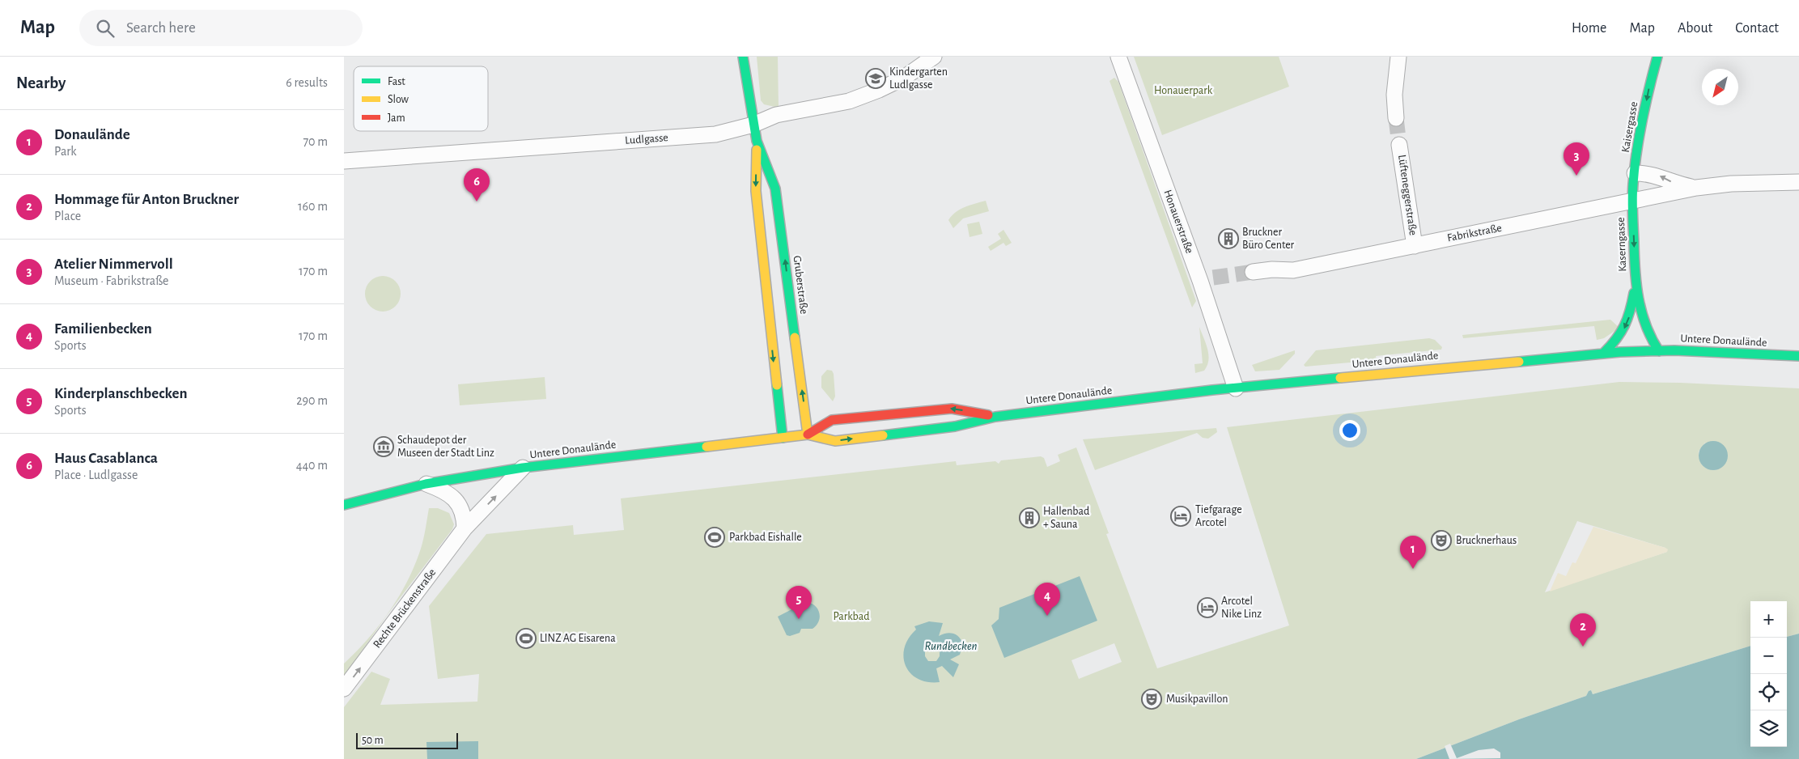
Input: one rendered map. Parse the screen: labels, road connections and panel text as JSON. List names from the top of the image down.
{
  "streets": {
    "main road": [
      "Kaisergasse",
      "Kaserngasse",
      "Gruberstraße",
      "Untere Donaulände"
    ],
    "street": [
      "Ludlgasse",
      "Lüfteneggerstraße",
      "Honauerstraße",
      "Fabrikstraße",
      "Rechte Brückenstraße"
    ]
  },
  "crossings": [
    ["Kaisergasse", "Fabrikstraße"],
    ["Kaisergasse", "Kaserngasse"],
    ["Ludlgasse", "Gruberstraße"],
    ["Lüfteneggerstraße", "Fabrikstraße"],
    ["Honauerstraße", "Untere Donaulände"],
    ["Fabrikstraße", "Kaserngasse"],
    ["Kaserngasse", "Untere Donaulände"],
    ["Gruberstraße", "Untere Donaulände"],
    ["Untere Donaulände", "Rechte Brückenstraße"]
  ],
  "one_way": ["Kaisergasse", "Kaserngasse", "Rechte Brückenstraße"],
  "water": ["Rundbecken"],
  "parks": ["Honauerpark", "Parkbad"],
  "places": {
    "school or university": ["Kindergarten Ludlgasse"],
    "building": ["Bruckner Büro Center", "Hallenbad + Sauna"],
    "museum": ["Schaudepot der Museen der Stadt Linz"],
    "hotel": ["Tiefgarage Arcotel", "Arcotel Nike Linz"],
    "sports": ["Parkbad Eishalle", "LINZ AG Eisarena"],
    "theatre": ["Brucknerhaus", "Musikpavillon"]
  },
  "legend": ["Fast", "Slow", "Jam"],
  "scale_bar": "50 m",
  "north": "bottom left",
  "page": {
    "header": "Map",
    "search": "Search here",
    "nav": [
      "Home",
      "Map",
      "About",
      "Contact"
    ],
    "heading": ["Nearby", "6 results"],
    "list": [
      {
        "mark": "1",
        "name": "Donaulände",
        "note": "Park",
        "value": "70 m"
      },
      {
        "mark": "2",
        "name": "Hommage für Anton Bruckner",
        "note": "Place",
        "value": "160 m"
      },
      {
        "mark": "3",
        "name": "Atelier Nimmervoll",
        "note": "Museum · Fabrikstraße",
        "value": "170 m"
      },
      {
        "mark": "4",
        "name": "Familienbecken",
        "note": "Sports",
        "value": "170 m"
      },
      {
        "mark": "5",
        "name": "Kinderplanschbecken",
        "note": "Sports",
        "value": "290 m"
      },
      {
        "mark": "6",
        "name": "Haus Casablanca",
        "note": "Place · Ludlgasse",
        "value": "440 m"
      }
    ],
    "pins": [
      "3",
      "6",
      "1",
      "4",
      "5",
      "2"
    ],
    "map_buttons": ["+", "−"],
    "scale": "50 m"
  }
}
